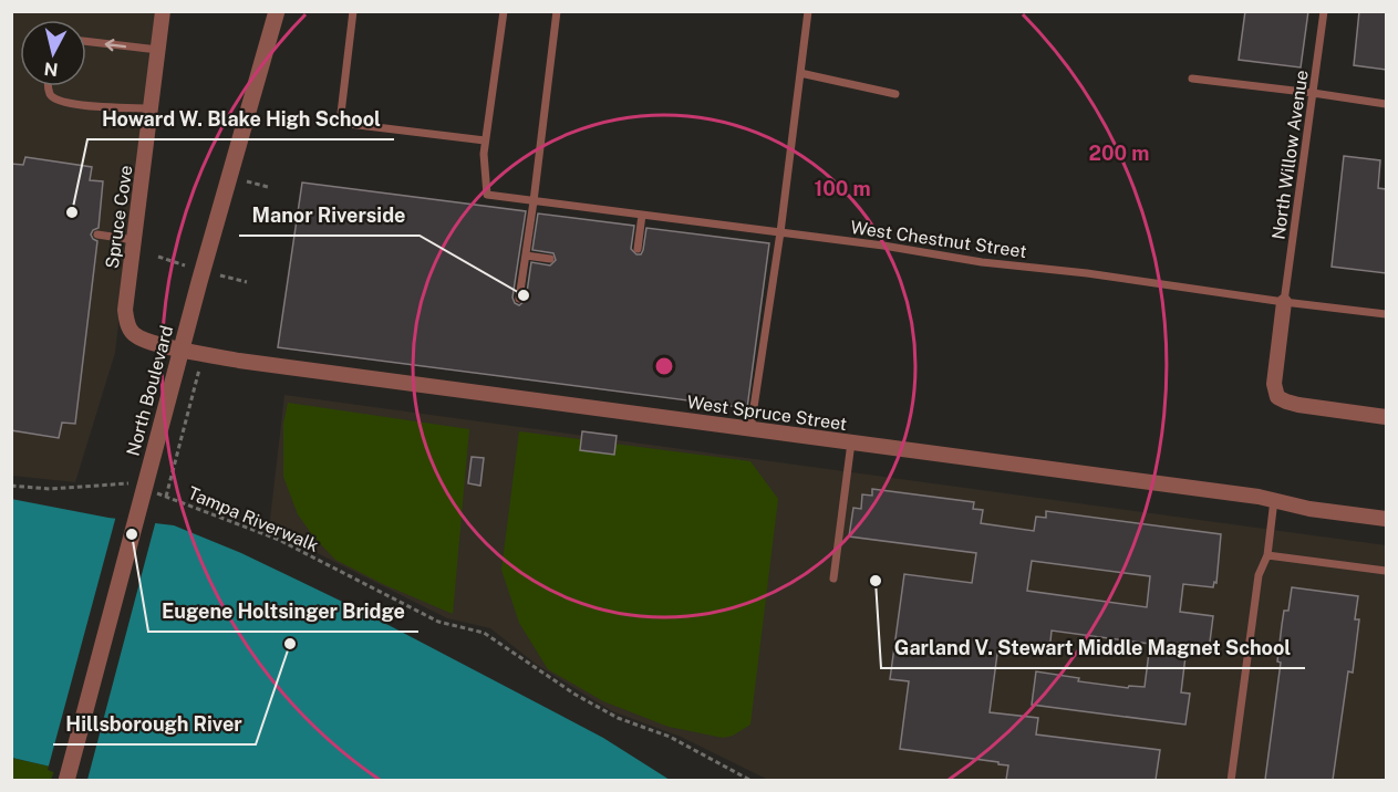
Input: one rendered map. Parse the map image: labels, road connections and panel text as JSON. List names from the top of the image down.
{
  "streets": {
    "street": ["Spruce Cove", "North Boulevard", "West Spruce Street"],
    "lane": ["North Willow Avenue", "West Chestnut Street"],
    "path": ["Tampa Riverwalk"]
  },
  "crossings": [
    ["North Willow Avenue", "West Chestnut Street"],
    ["Spruce Cove", "West Spruce Street"]
  ],
  "places": [
    "Howard W. Blake High School",
    "Manor Riverside",
    "Eugene Holtsinger Bridge",
    "Garland V. Stewart Middle Magnet School",
    "Hillsborough River"
  ],
  "north": "bottom",
  "rings": ["200 m", "100 m"]
}
